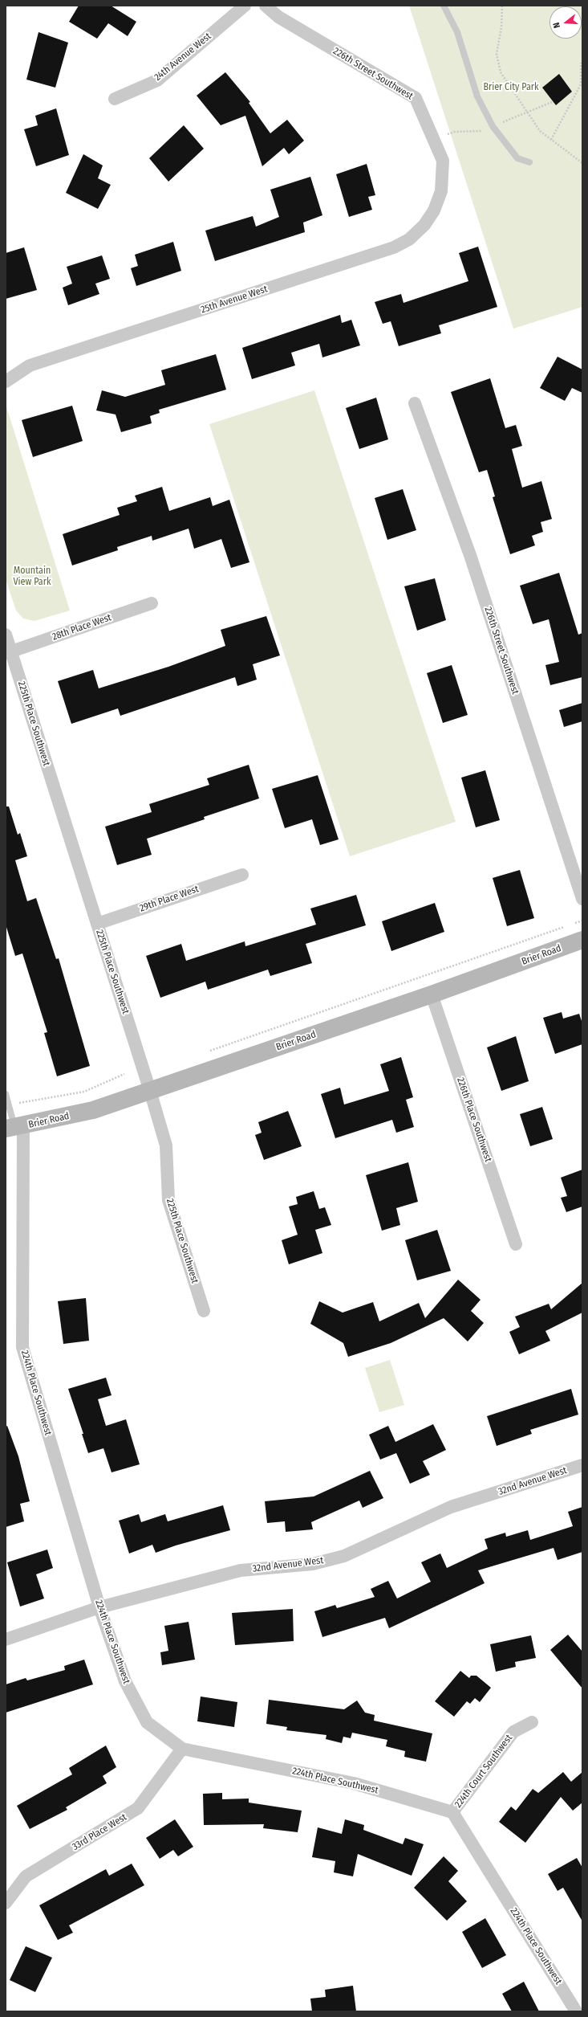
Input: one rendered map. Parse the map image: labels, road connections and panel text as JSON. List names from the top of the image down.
{
  "streets": {
    "main road": ["Brier Road"],
    "street": [
      "24th Avenue West",
      "226th Street Southwest",
      "25th Avenue West",
      "28th Place West",
      "225th Place Southwest",
      "29th Place West",
      "226th Place Southwest",
      "224th Place Southwest",
      "32nd Avenue West",
      "224th Court Southwest",
      "33rd Place West"
    ]
  },
  "crossings": [
    ["226th Street Southwest", "25th Avenue West"],
    ["28th Place West", "225th Place Southwest"],
    ["225th Place Southwest", "29th Place West"],
    ["225th Place Southwest", "Brier Road"],
    ["Brier Road", "226th Place Southwest"],
    ["Brier Road", "224th Place Southwest"],
    ["224th Place Southwest", "32nd Avenue West"],
    ["224th Place Southwest", "224th Court Southwest"],
    ["224th Place Southwest", "33rd Place West"]
  ],
  "parks": ["Brier City Park", "Mountain View Park"],
  "north": "left"
}
